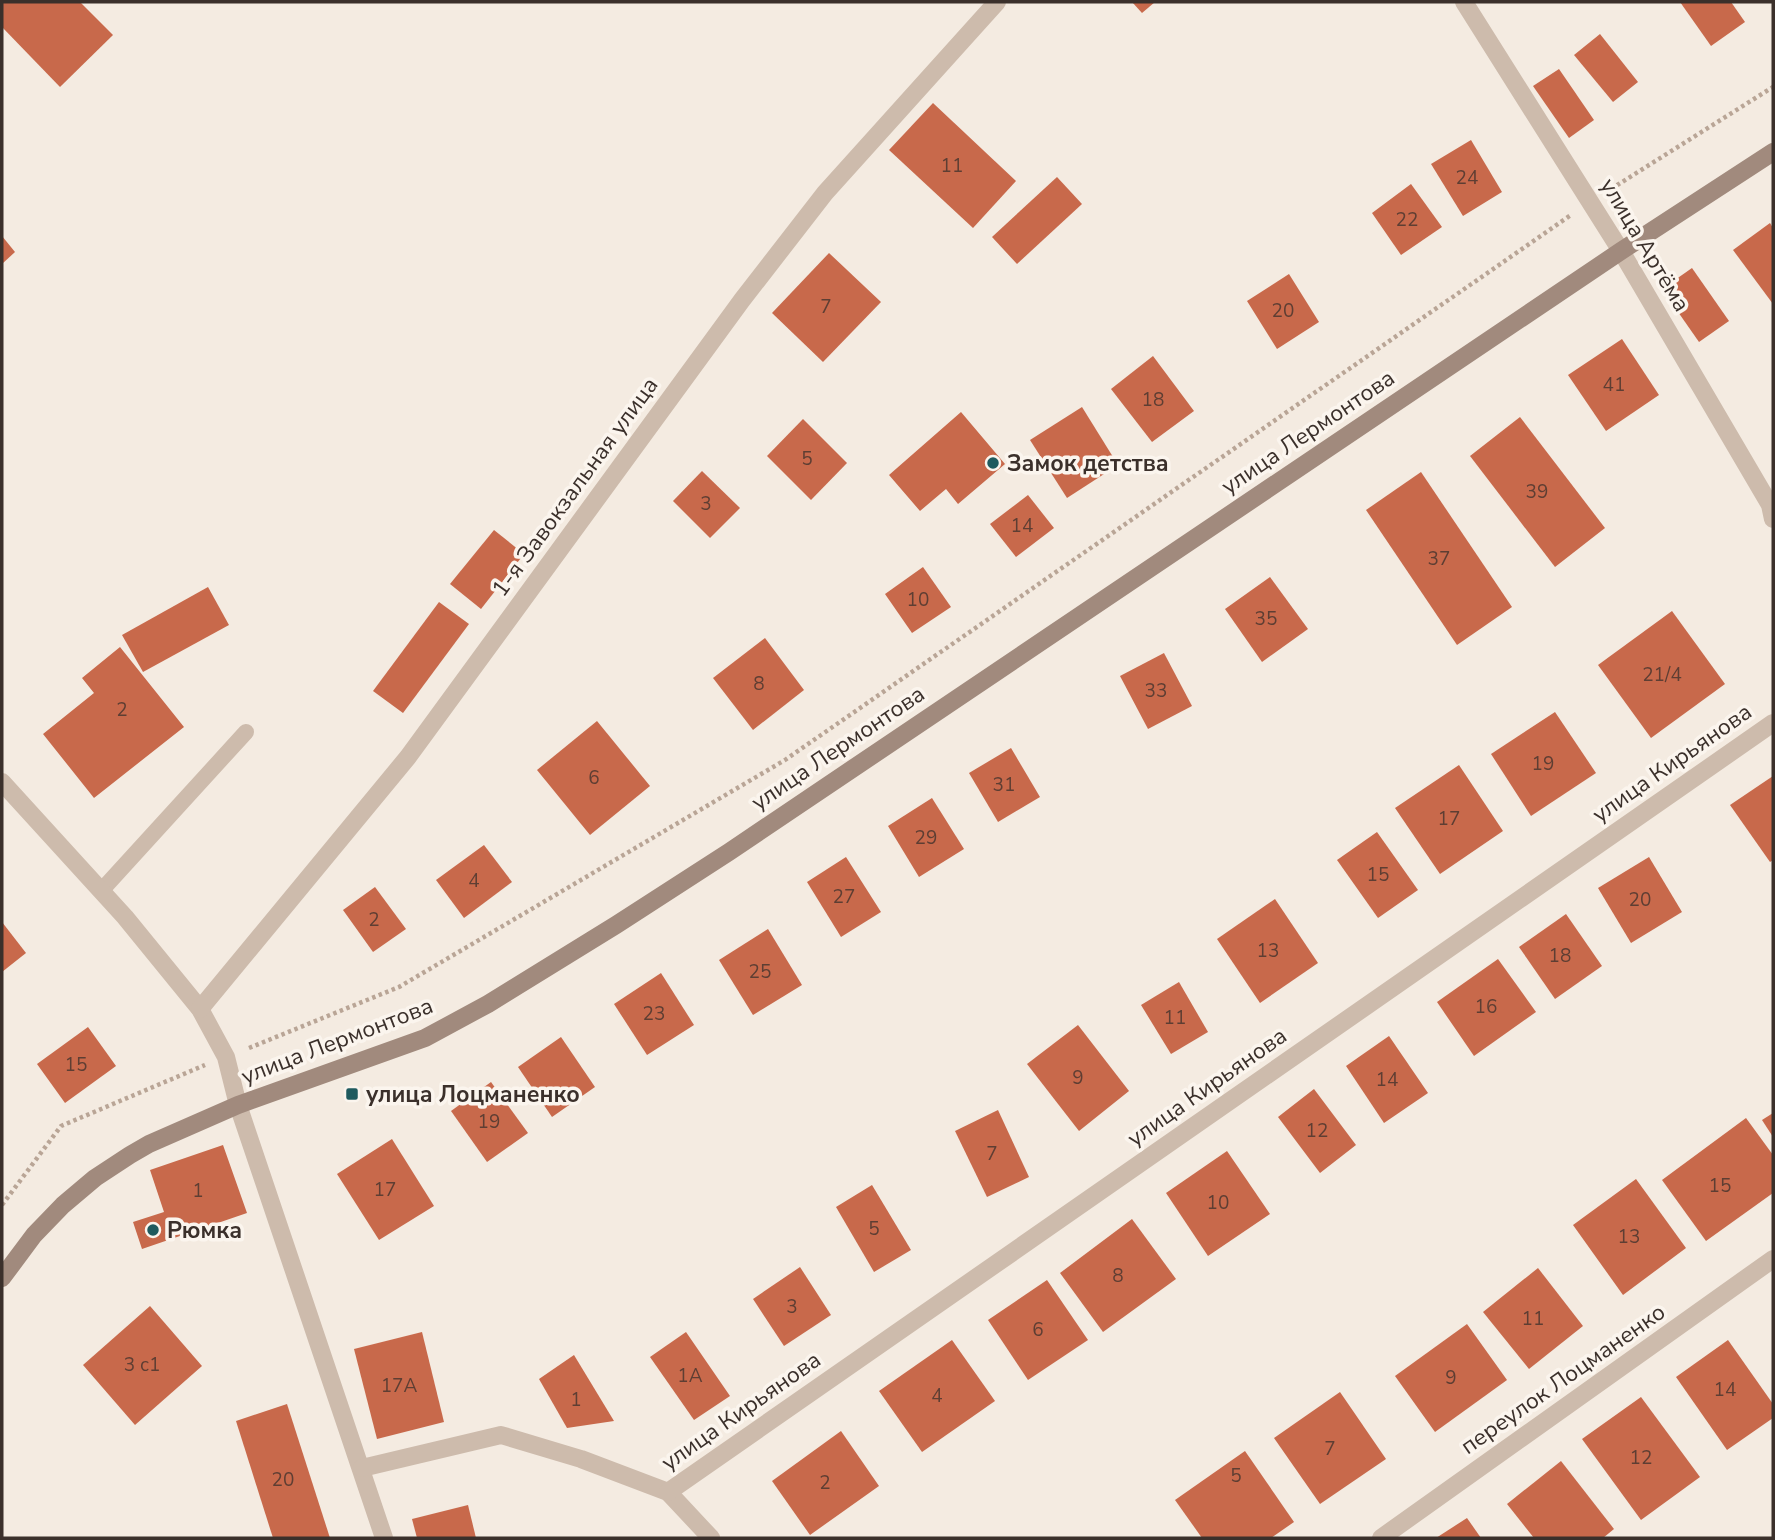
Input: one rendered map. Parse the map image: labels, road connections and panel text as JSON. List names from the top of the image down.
{
  "streets": {
    "main road": ["улица Лермонтова"],
    "street": [
      "улица Артёма",
      "1-я Завокзальная улица",
      "улица Кирьянова",
      "переулок Лоцманенко"
    ]
  },
  "crossings": [
    ["улица Артёма", "улица Лермонтова"],
    ["улица Лермонтова", "1-я Завокзальная улица"]
  ],
  "places": {
    "other": ["Замок детства", "Рюмка"],
    "transit": ["улица Лоцманенко"]
  },
  "house_numbers": [
    "11",
    "24",
    "22",
    "7",
    "20",
    "41",
    "18",
    "5",
    "39",
    "3",
    "14",
    "37",
    "10",
    "35",
    "21/4",
    "8",
    "33",
    "2",
    "19",
    "6",
    "31",
    "17",
    "29",
    "15",
    "4",
    "27",
    "20",
    "2",
    "13",
    "18",
    "25",
    "16",
    "23",
    "11",
    "15",
    "9",
    "14",
    "19",
    "12",
    "7",
    "15",
    "17",
    "1",
    "10",
    "5",
    "13",
    "8",
    "3",
    "11",
    "6",
    "3 с1",
    "1А",
    "9",
    "17А",
    "14",
    "4",
    "1",
    "7",
    "12",
    "5",
    "20",
    "2"
  ]
}
